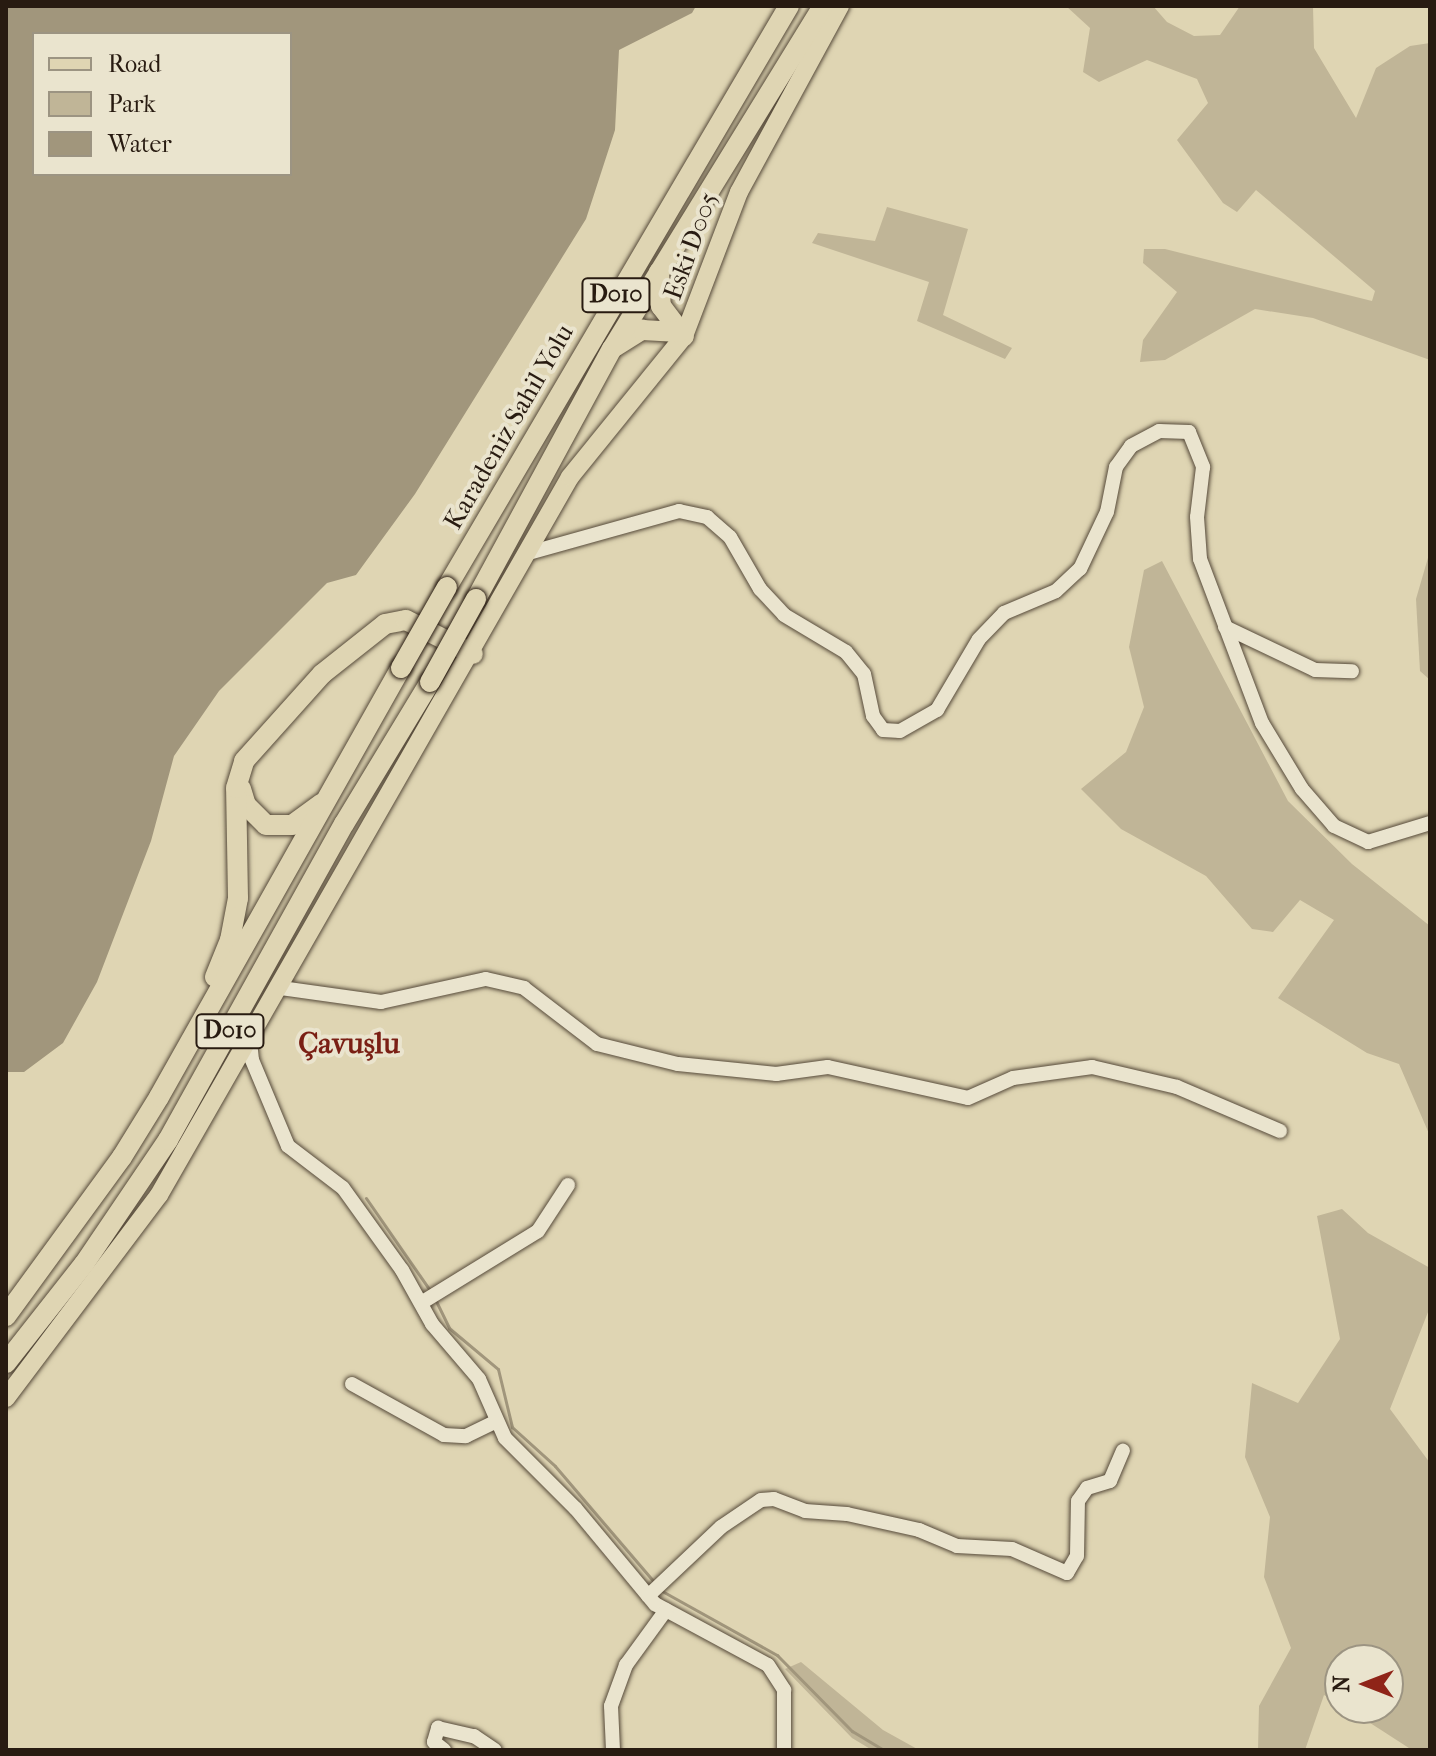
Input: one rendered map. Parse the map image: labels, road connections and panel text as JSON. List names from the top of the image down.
{
  "streets": {
    "highway": ["D010", "Karadeniz Sahil Yolu"],
    "main road": ["Eski D005"]
  },
  "crossings": [
    ["D010", "Karadeniz Sahil Yolu"]
  ],
  "districts": ["Çavuşlu"],
  "legend": ["Road", "Park", "Water"],
  "north": "left"
}
